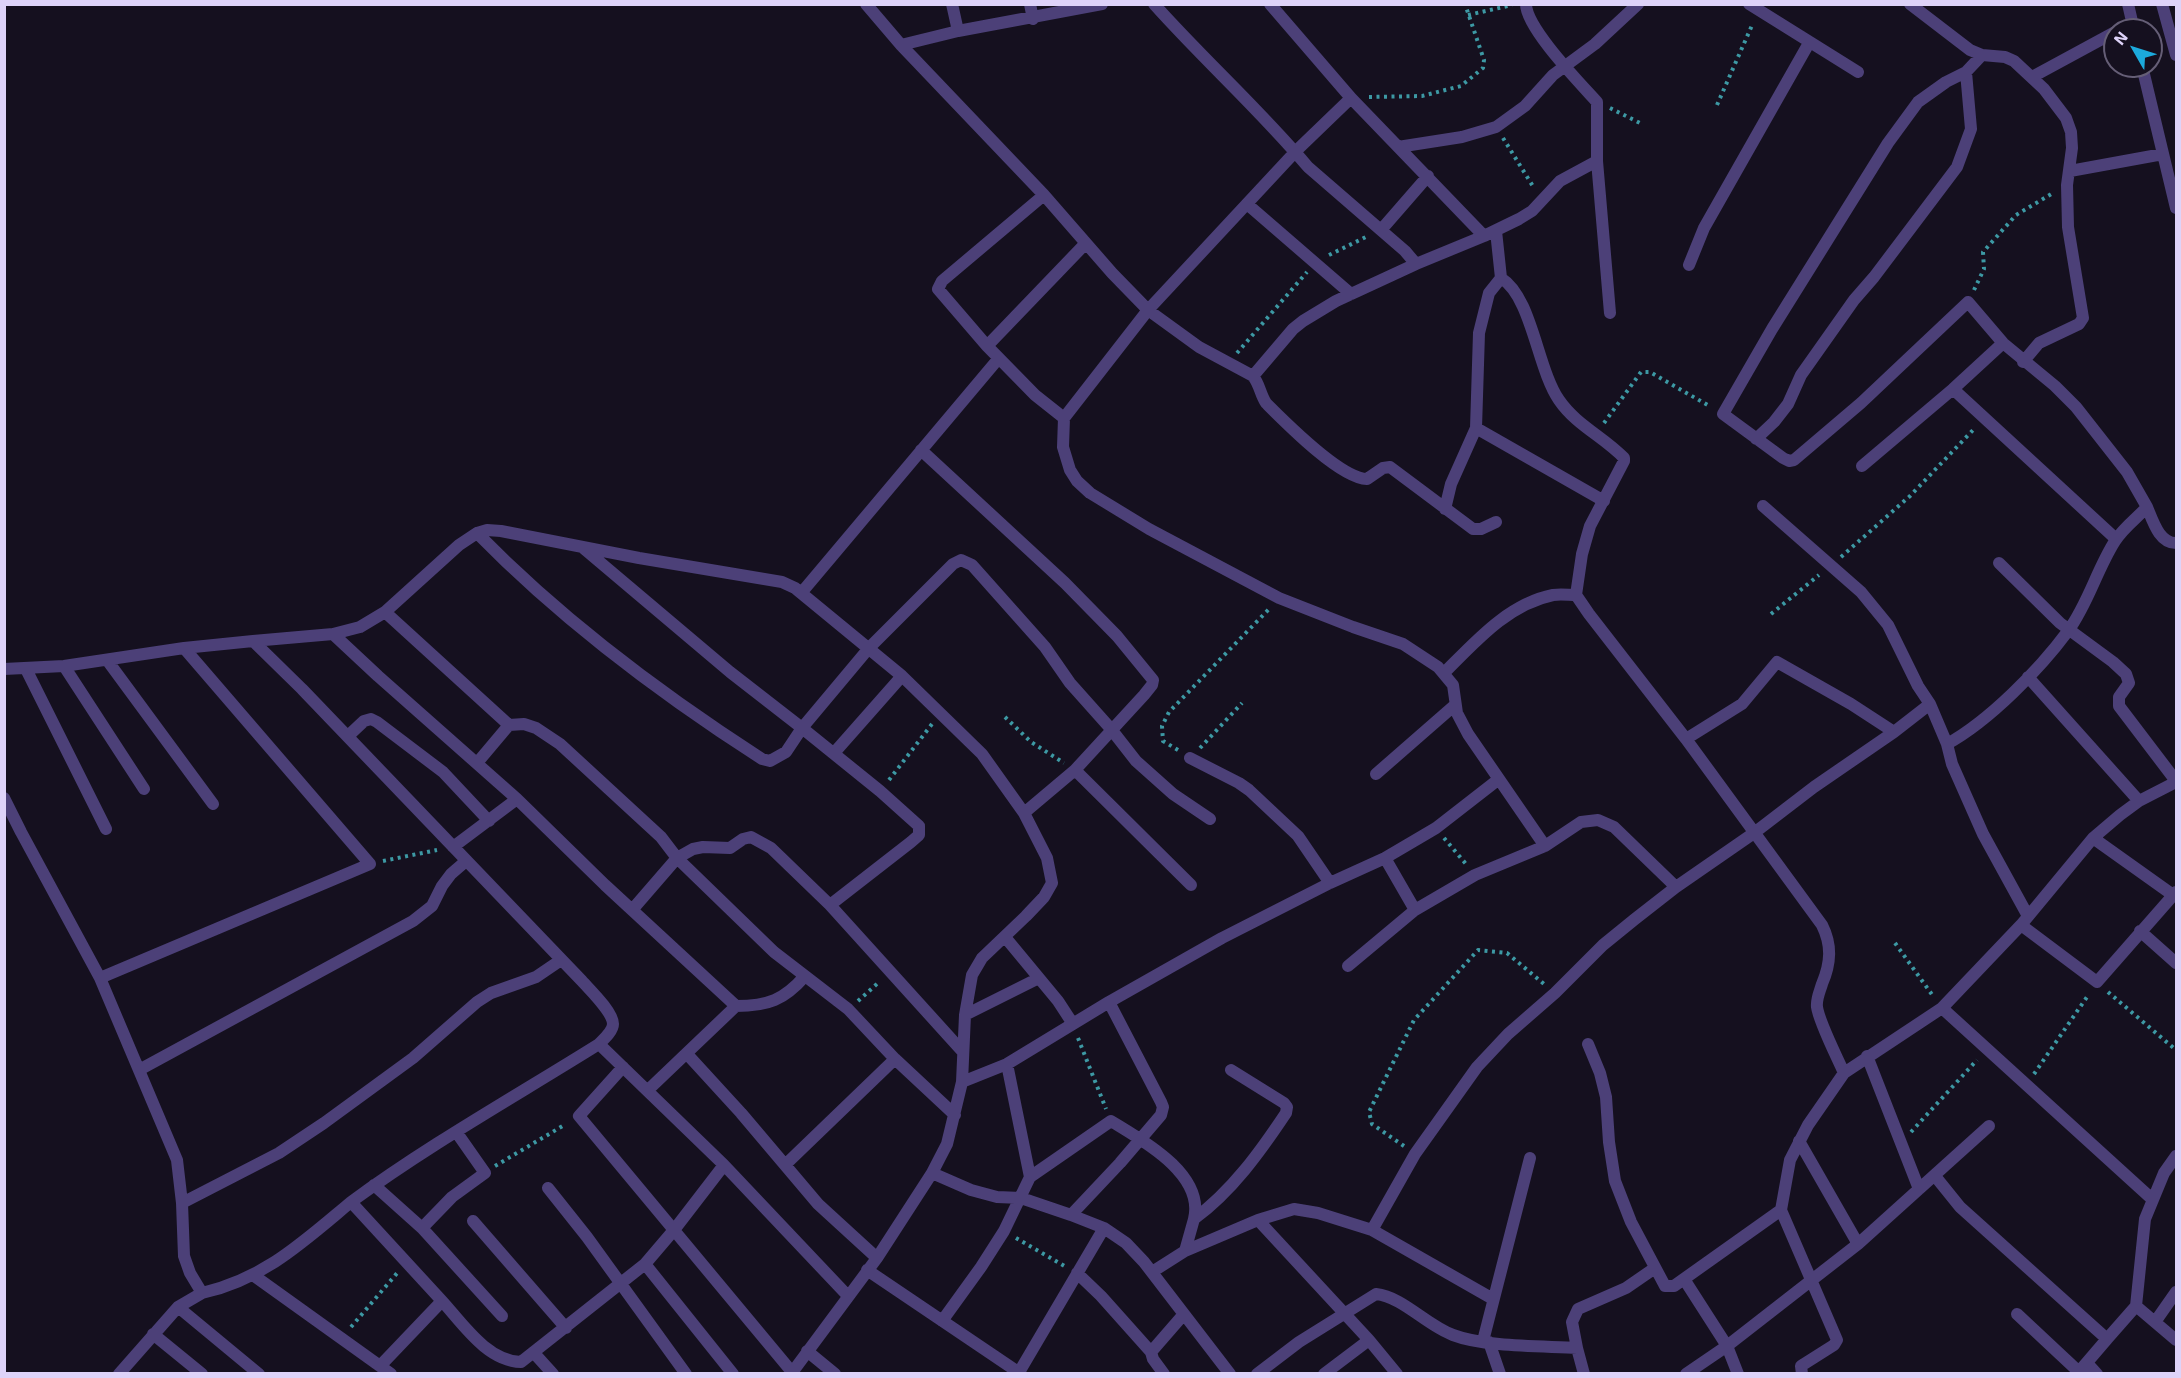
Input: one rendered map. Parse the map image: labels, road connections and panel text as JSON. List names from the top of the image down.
{
  "north": "top left"
}
